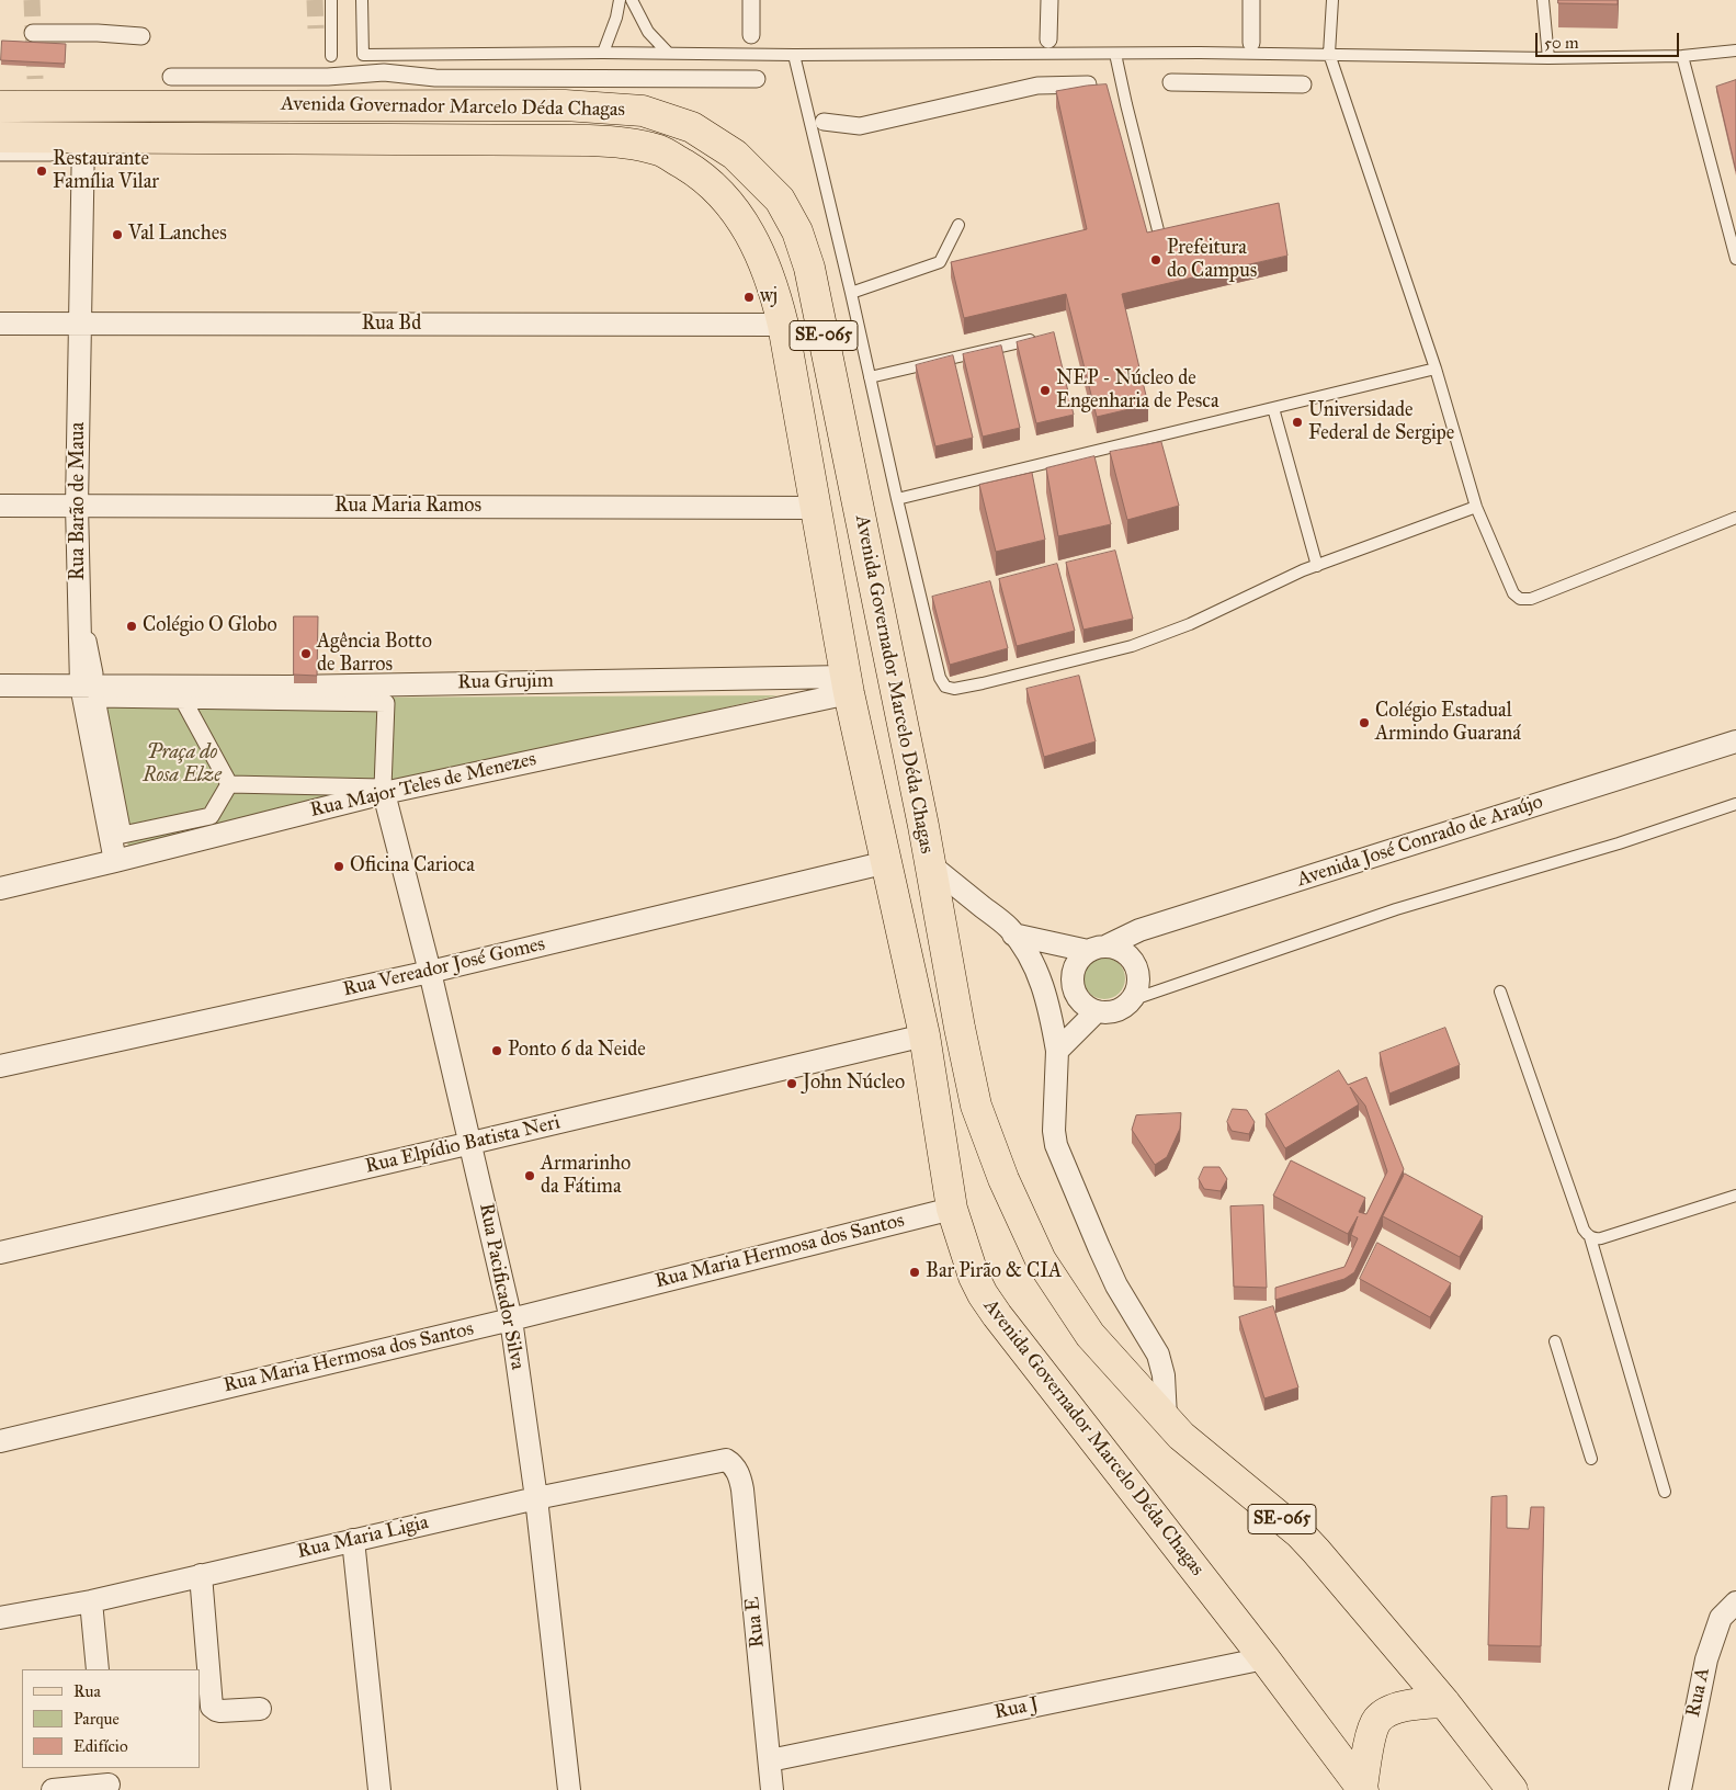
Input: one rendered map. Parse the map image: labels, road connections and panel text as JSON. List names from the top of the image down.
{
  "streets": {
    "main road": ["Avenida Governador Marcelo Déda Chagas", "SE-065"],
    "street": [
      "Rua Bd",
      "Rua Barão de Maua",
      "Rua Maria Ramos",
      "Rua Grujim",
      "Rua Major Teles de Menezes",
      "Avenida José Conrado de Araújo",
      "Rua Vereador José Gomes",
      "Rua Elpídio Batista Neri",
      "Rua Maria Hermosa dos Santos",
      "Rua Pacificador Silva",
      "Rua Maria Ligia",
      "Rua E",
      "Rua A",
      "Rua J"
    ]
  },
  "crossings": [
    ["Avenida Governador Marcelo Déda Chagas", "Rua Bd"],
    ["Avenida Governador Marcelo Déda Chagas", "Rua Barão de Maua"],
    ["Avenida Governador Marcelo Déda Chagas", "Rua Maria Ramos"],
    ["Avenida Governador Marcelo Déda Chagas", "Rua Grujim"],
    ["Avenida Governador Marcelo Déda Chagas", "Rua Major Teles de Menezes"],
    ["Avenida Governador Marcelo Déda Chagas", "Rua Vereador José Gomes"],
    ["Avenida Governador Marcelo Déda Chagas", "Rua Elpídio Batista Neri"],
    ["Avenida Governador Marcelo Déda Chagas", "Rua Maria Hermosa dos Santos"],
    ["Avenida Governador Marcelo Déda Chagas", "Rua J"],
    ["Rua Bd", "Rua Barão de Maua"],
    ["Rua Barão de Maua", "Rua Maria Ramos"],
    ["Rua Barão de Maua", "Rua Grujim"],
    ["Rua Barão de Maua", "Rua Major Teles de Menezes"],
    ["Rua Grujim", "Rua Major Teles de Menezes"],
    ["Rua Major Teles de Menezes", "Rua Pacificador Silva"],
    ["Rua Vereador José Gomes", "Rua Pacificador Silva"],
    ["Rua Elpídio Batista Neri", "Rua Pacificador Silva"],
    ["Rua Maria Hermosa dos Santos", "Rua Pacificador Silva"],
    ["Rua Pacificador Silva", "Rua Maria Ligia"],
    ["Rua Maria Ligia", "Rua E"],
    ["Rua E", "Rua J"]
  ],
  "parks": ["Praça do Rosa Elze"],
  "places": [
    "Restaurante Família Vilar",
    "Val Lanches",
    "Prefeitura do Campus",
    "wj",
    "NEP - Núcleo de Engenharia de Pesca",
    "Universidade Federal de Sergipe",
    "Colégio O Globo",
    "Agência Botto de Barros",
    "Colégio Estadual Armindo Guaraná",
    "Oficina Carioca",
    "Ponto 6 da Neide",
    "John Núcleo",
    "Armarinho da Fátima",
    "Bar Pirão & CIA"
  ],
  "legend": ["Rua", "Parque", "Edifício"],
  "scale_bar": "50 m"
}
